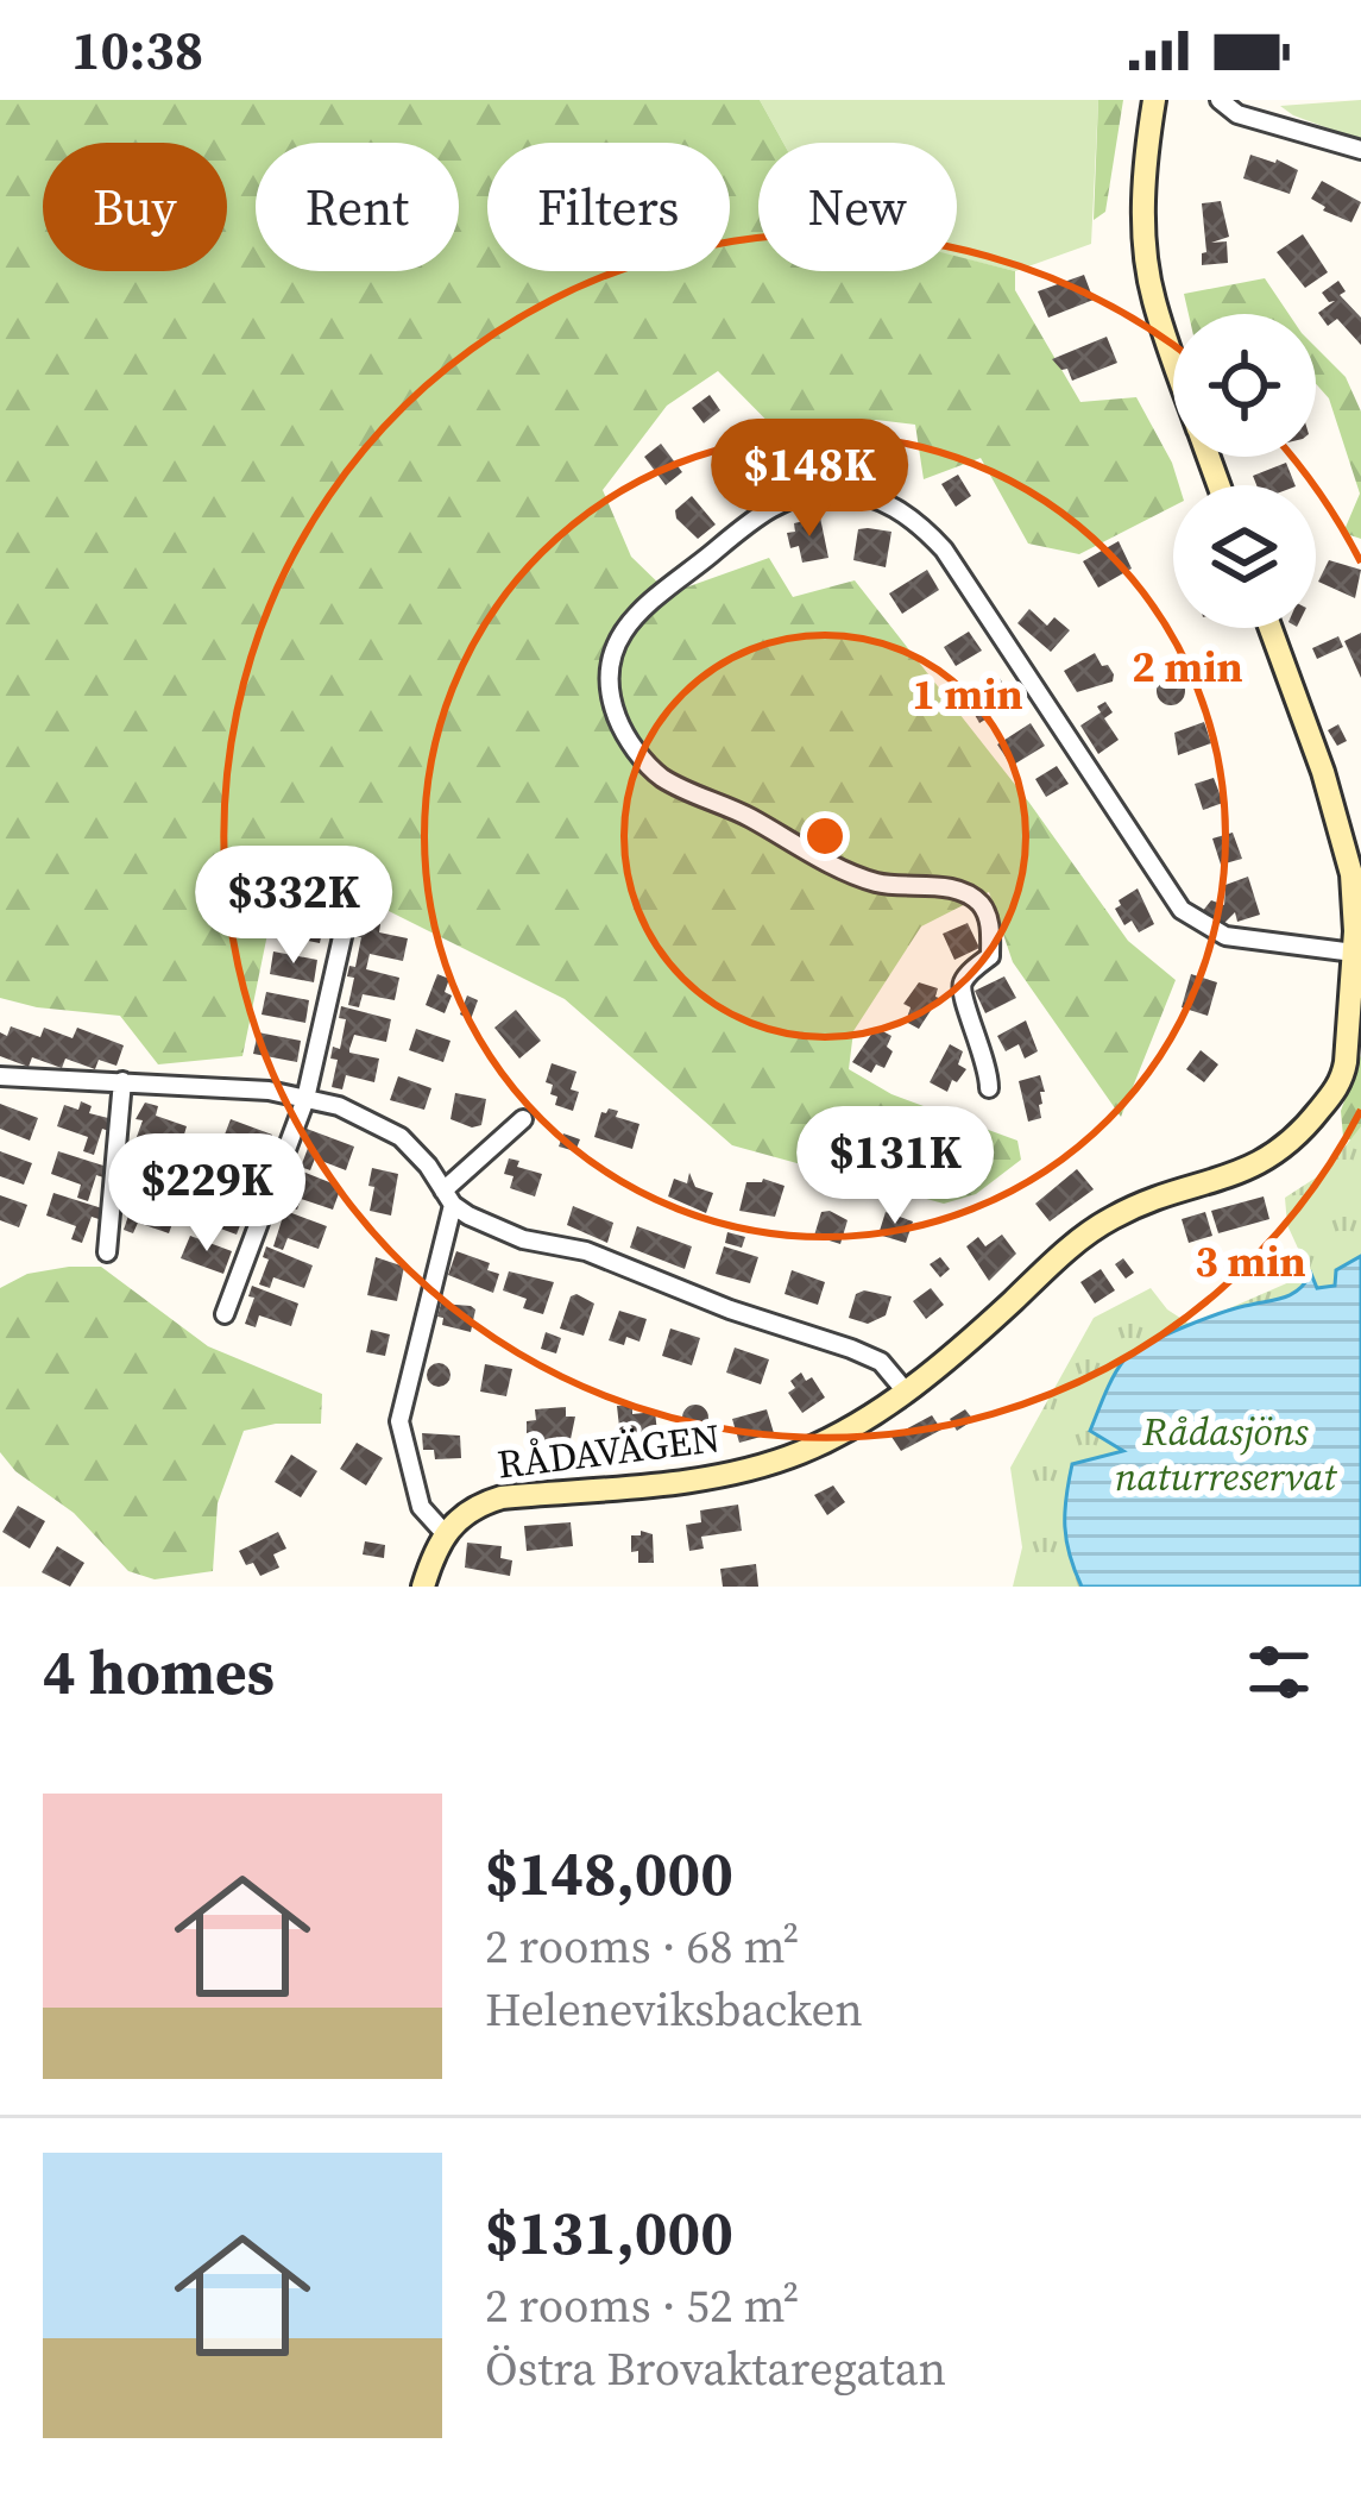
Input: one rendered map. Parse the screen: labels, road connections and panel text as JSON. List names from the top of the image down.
{
  "streets": {
    "street": ["RÅDAVÄGEN"]
  },
  "parks": ["Rådasjöns naturreservat"],
  "page": {
    "status": "10:38",
    "chip": [
      "Buy",
      "Rent",
      "Filters",
      "New"
    ],
    "price": [
      "$148K",
      "$332K",
      "$131K",
      "$229K"
    ],
    "heading": "4 homes",
    "list": [
      {
        "name": "$148,000",
        "note": "2 rooms · 68 m² · Heleneviksbacken"
      },
      {
        "name": "$131,000",
        "note": "2 rooms · 52 m² · Östra Brovaktaregatan"
      }
    ]
  },
  "rings": ["2 min", "1 min", "3 min"]
}
